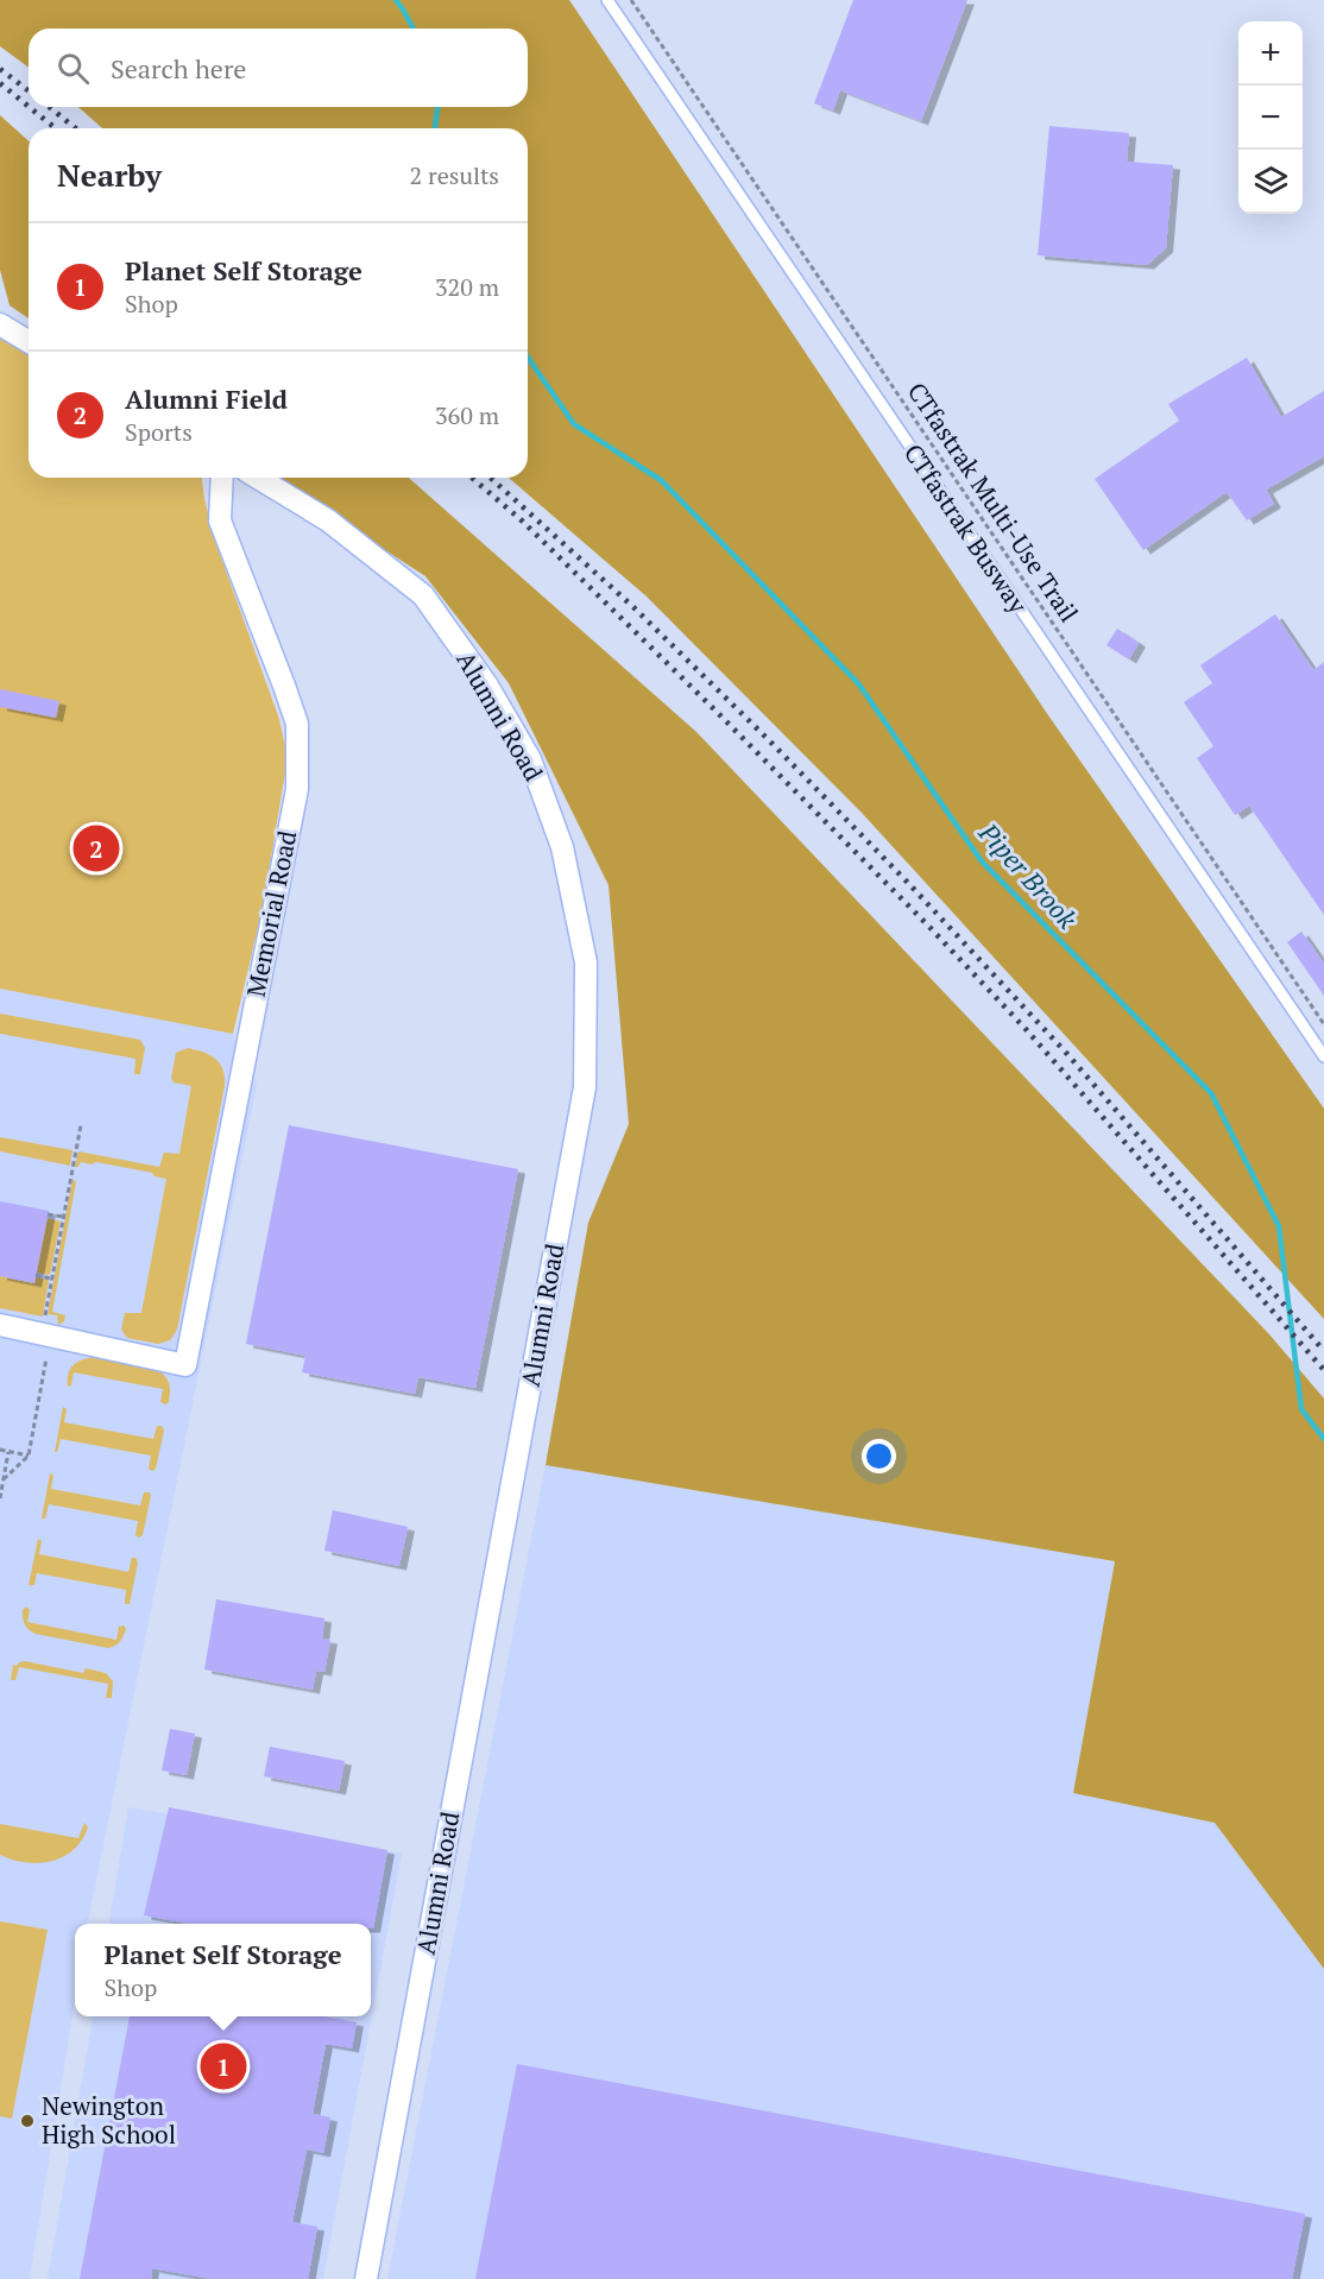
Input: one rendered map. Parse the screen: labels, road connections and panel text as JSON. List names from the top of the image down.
{
  "streets": {
    "street": ["Alumni Road", "Memorial Road"],
    "lane": ["CTfastrak Busway"],
    "path": ["CTfastrak Multi-Use Trail"]
  },
  "water": ["Piper Brook"],
  "places": ["Newington High School"],
  "page": {
    "map_buttons": ["+", "−"],
    "search": "Search here",
    "heading": ["Nearby", "2 results"],
    "list": [
      {
        "mark": "1",
        "name": "Planet Self Storage",
        "note": "Shop",
        "value": "320 m"
      },
      {
        "mark": "2",
        "name": "Alumni Field",
        "note": "Sports",
        "value": "360 m"
      }
    ],
    "pins": ["2", "1"],
    "popup": ["Planet Self Storage", "Shop"]
  }
}
